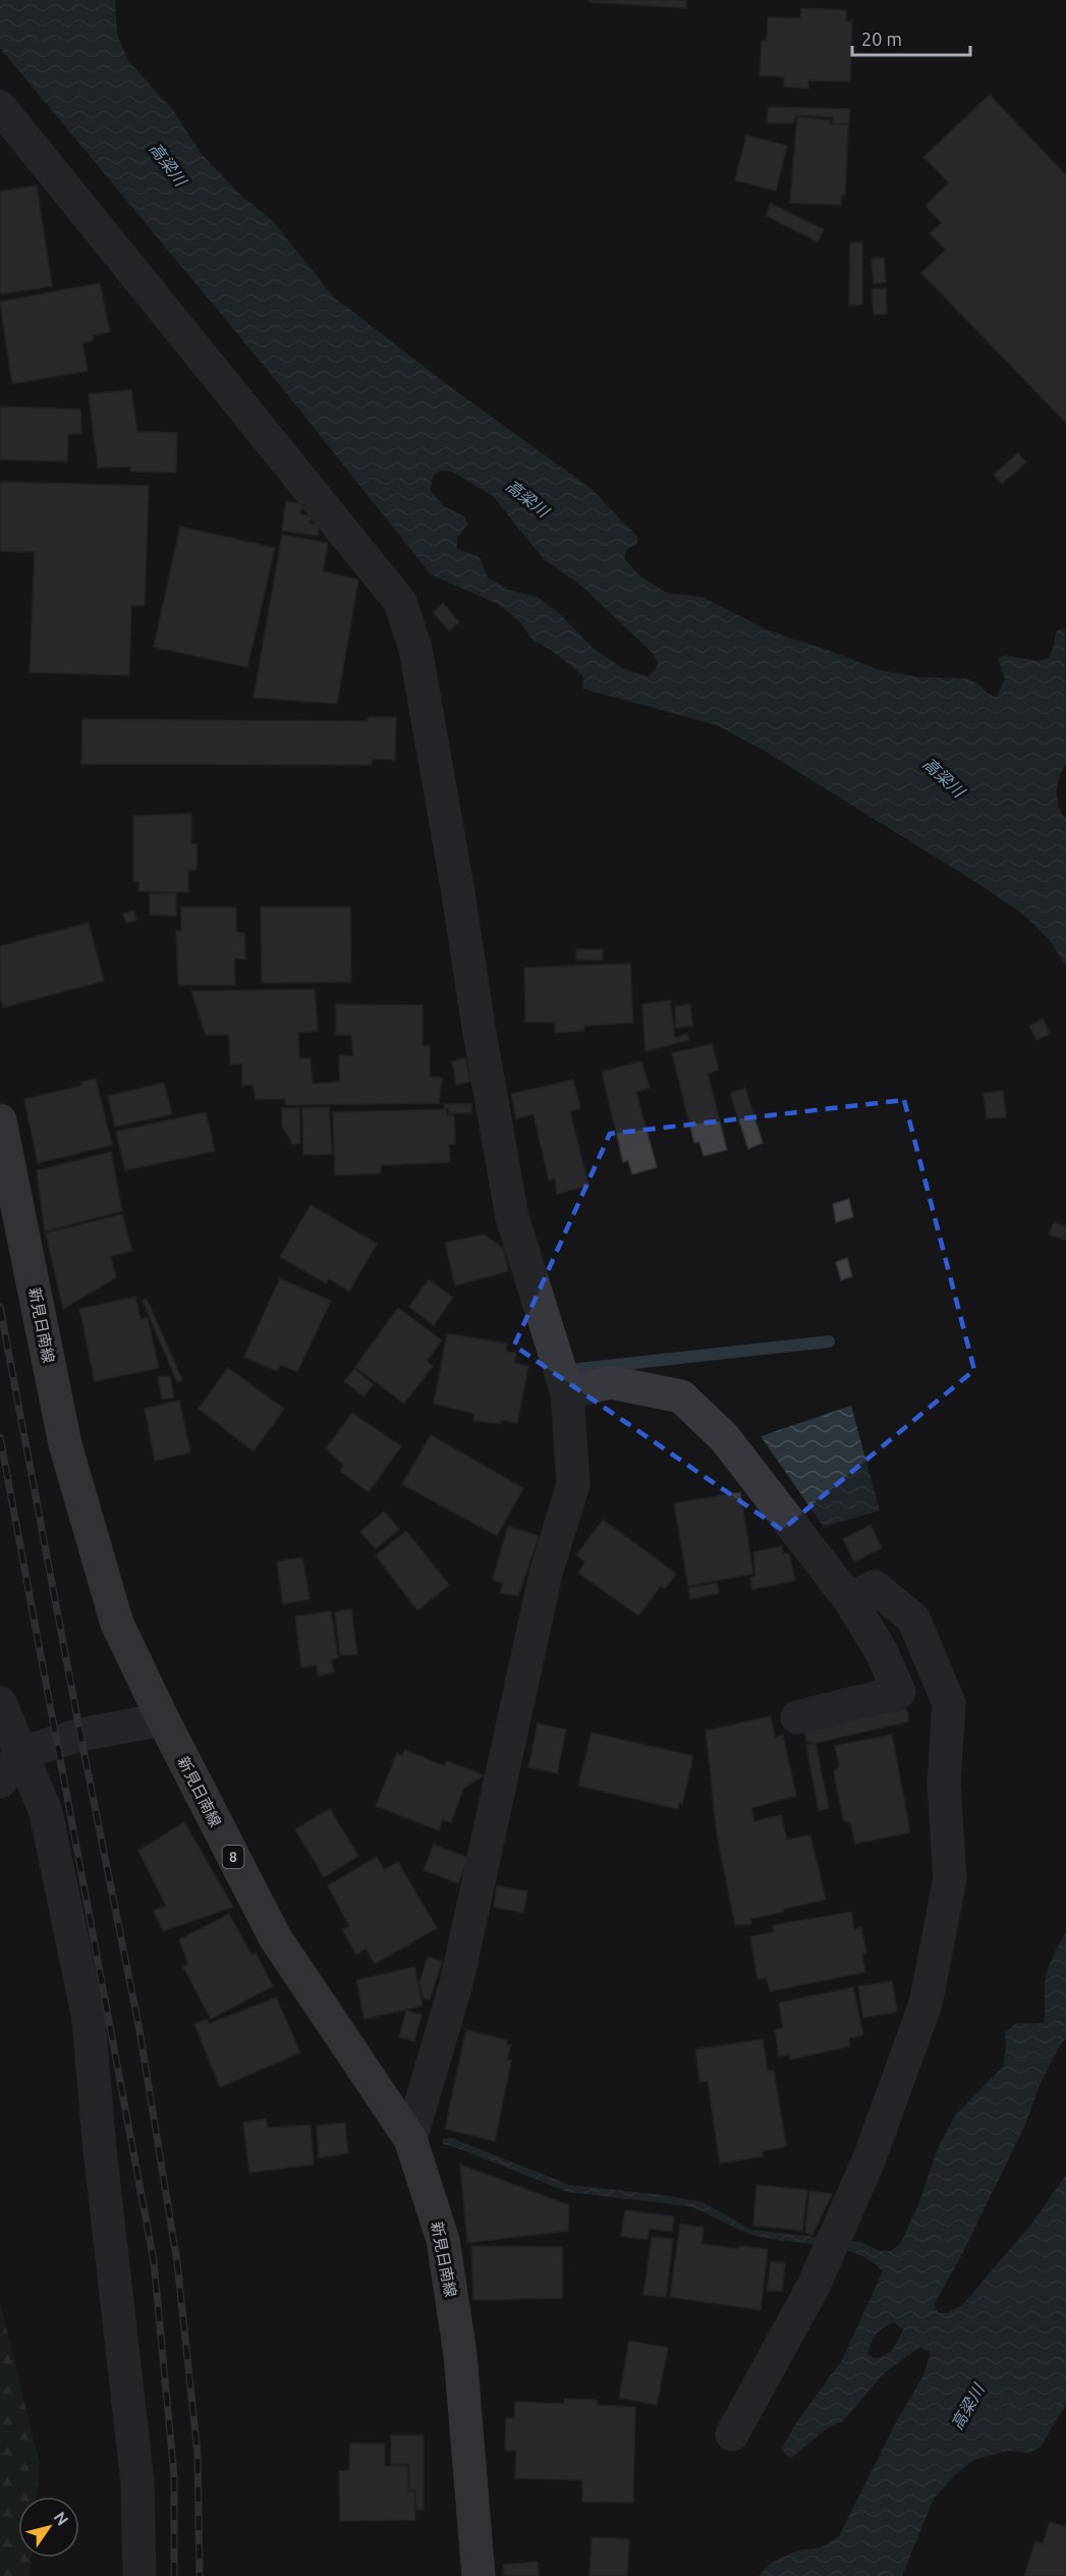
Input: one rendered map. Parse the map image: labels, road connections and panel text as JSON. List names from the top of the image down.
{
  "streets": {
    "main road": ["新見日南線", "8"]
  },
  "water": ["高梁川"],
  "scale_bar": "20 m",
  "north": "top right"
}
